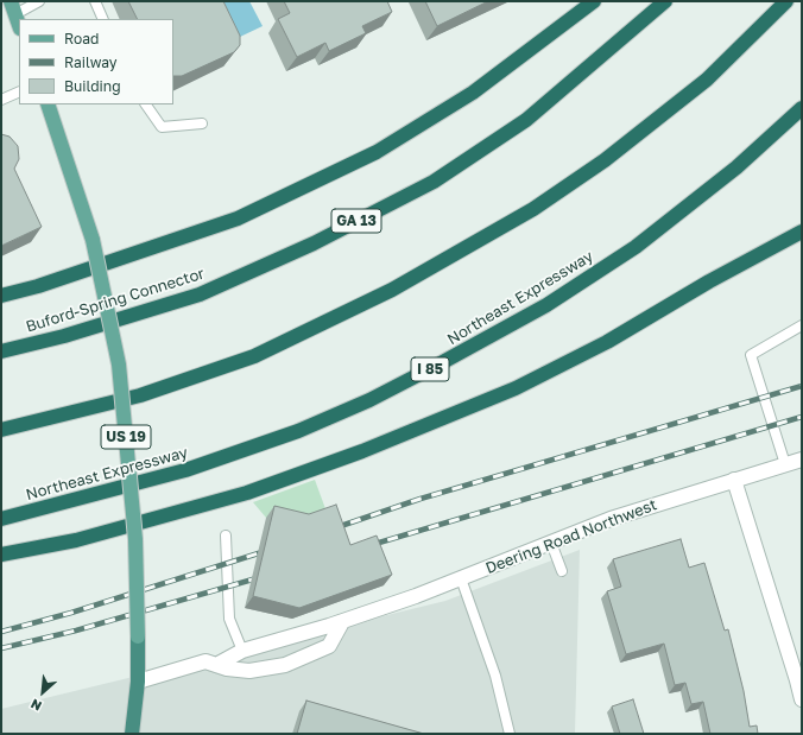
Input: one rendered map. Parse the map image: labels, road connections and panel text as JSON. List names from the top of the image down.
{
  "streets": {
    "highway": [
      "GA 13",
      "Northeast Expressway",
      "Buford-Spring Connector",
      "I 85",
      "US 19"
    ],
    "street": ["Deering Road Northwest"]
  },
  "crossings": [
    ["US 19", "Deering Road Northwest"]
  ],
  "legend": ["Road", "Railway", "Building"],
  "north": "bottom left"
}
